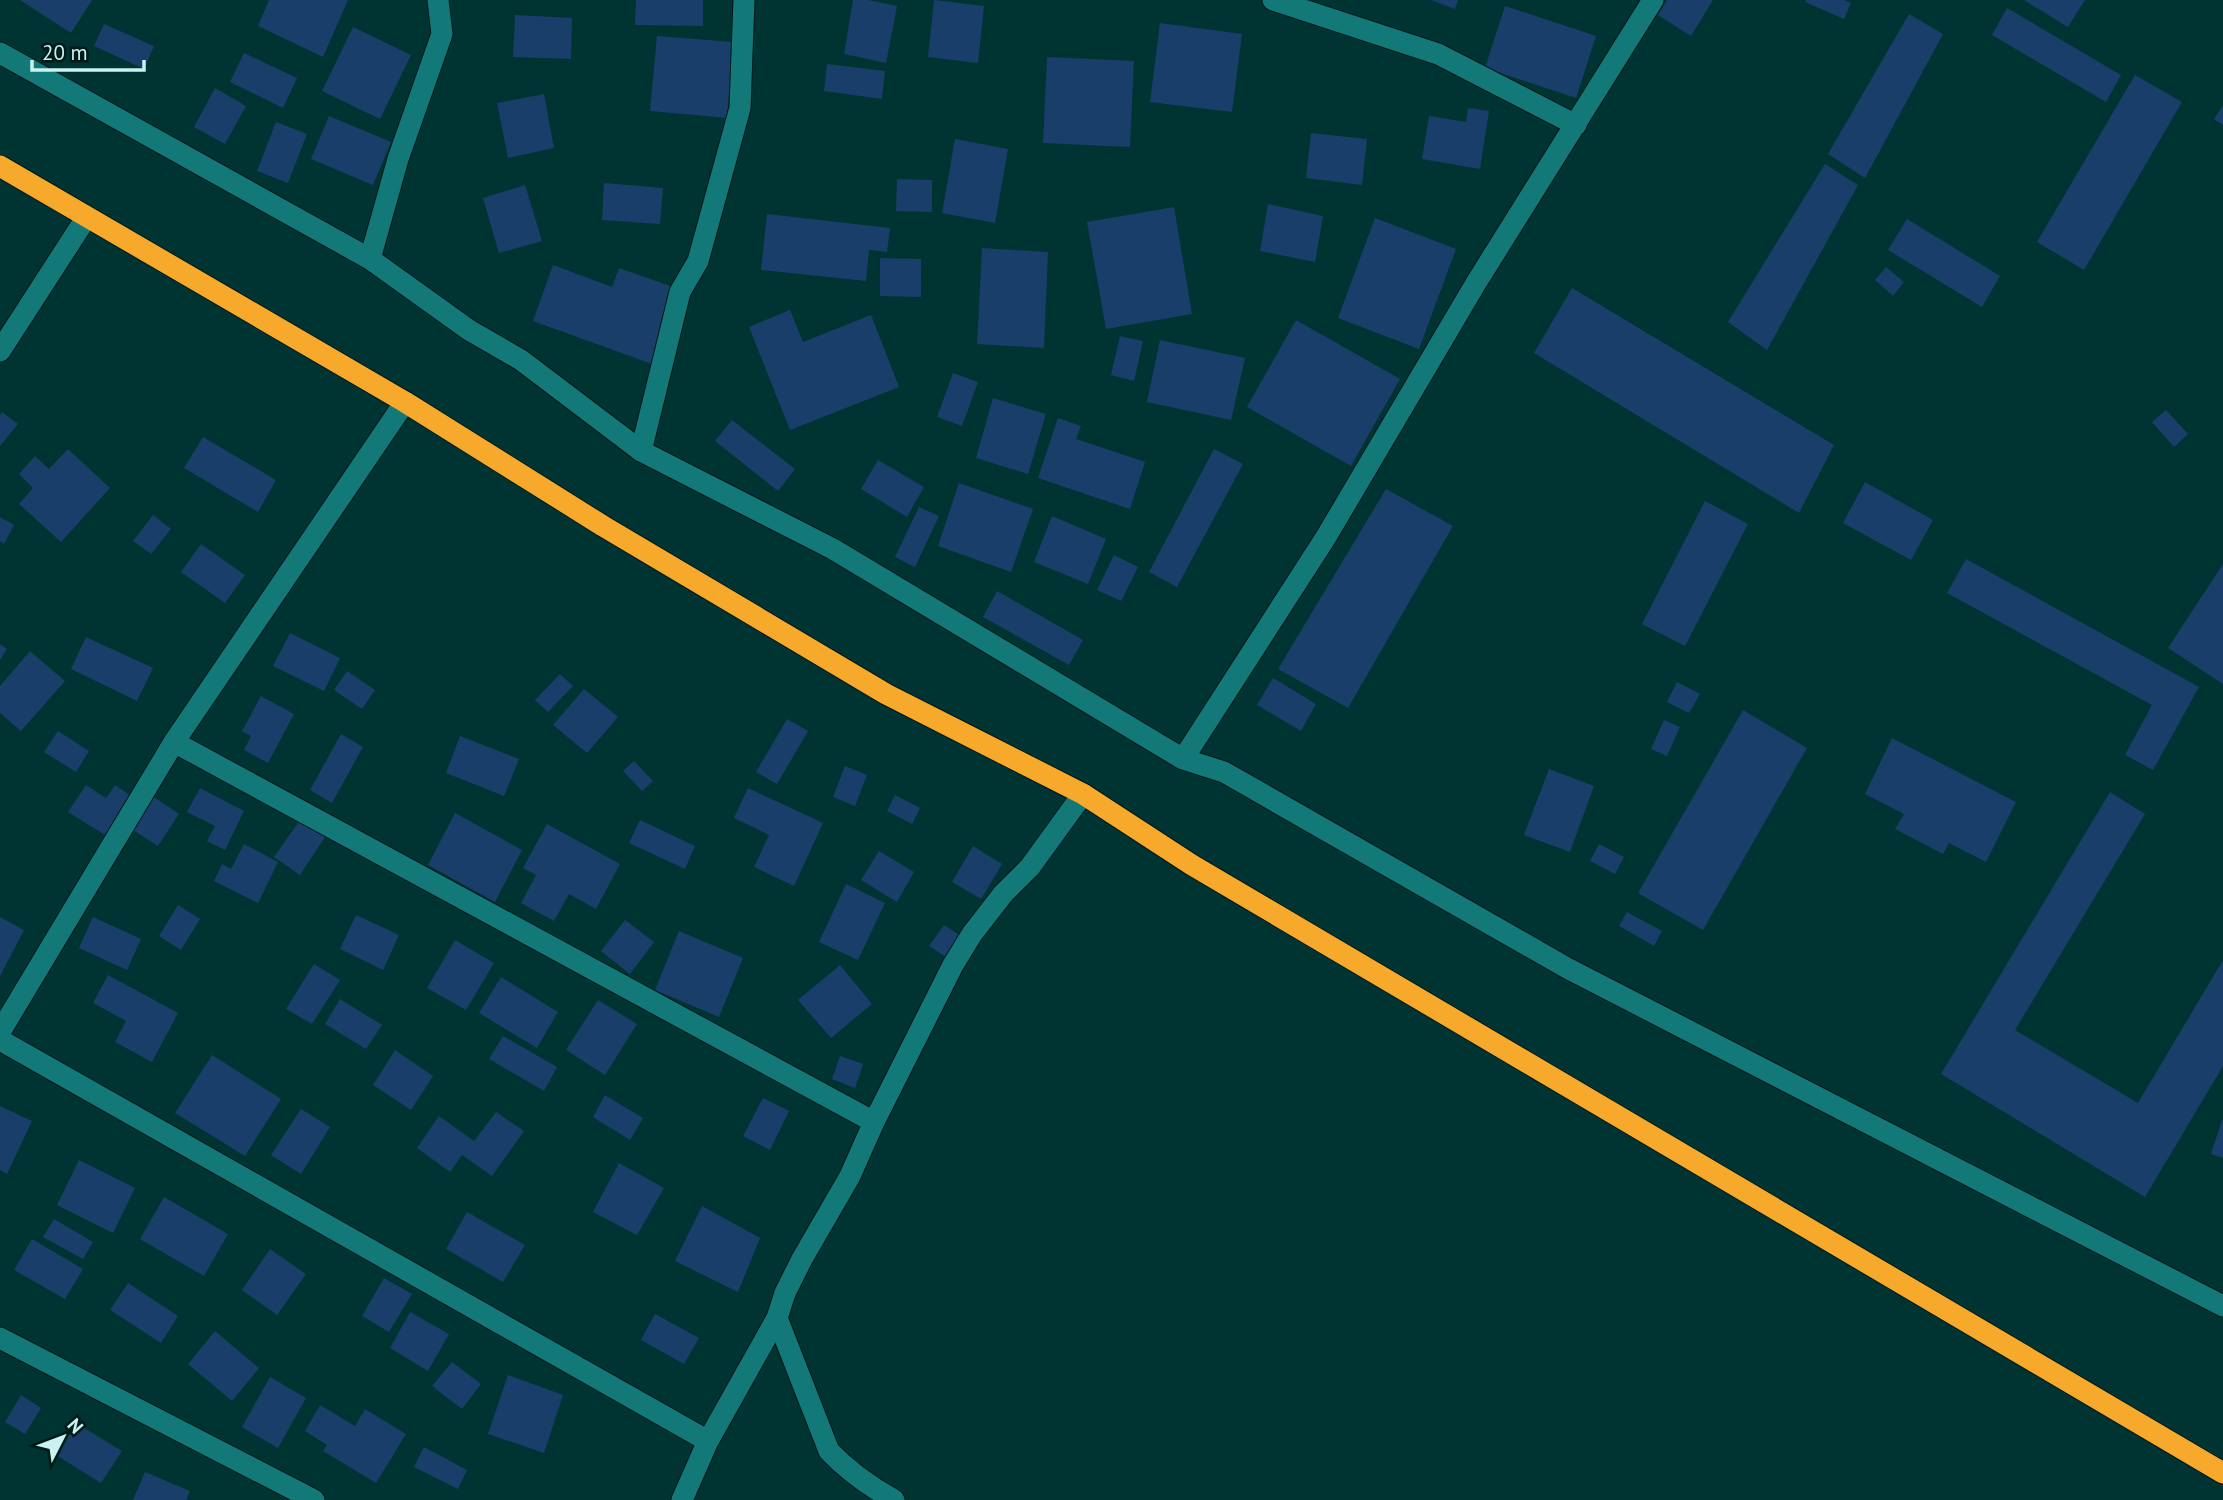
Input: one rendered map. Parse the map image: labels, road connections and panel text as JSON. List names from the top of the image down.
{
  "scale_bar": "20 m",
  "north": "top right"
}
